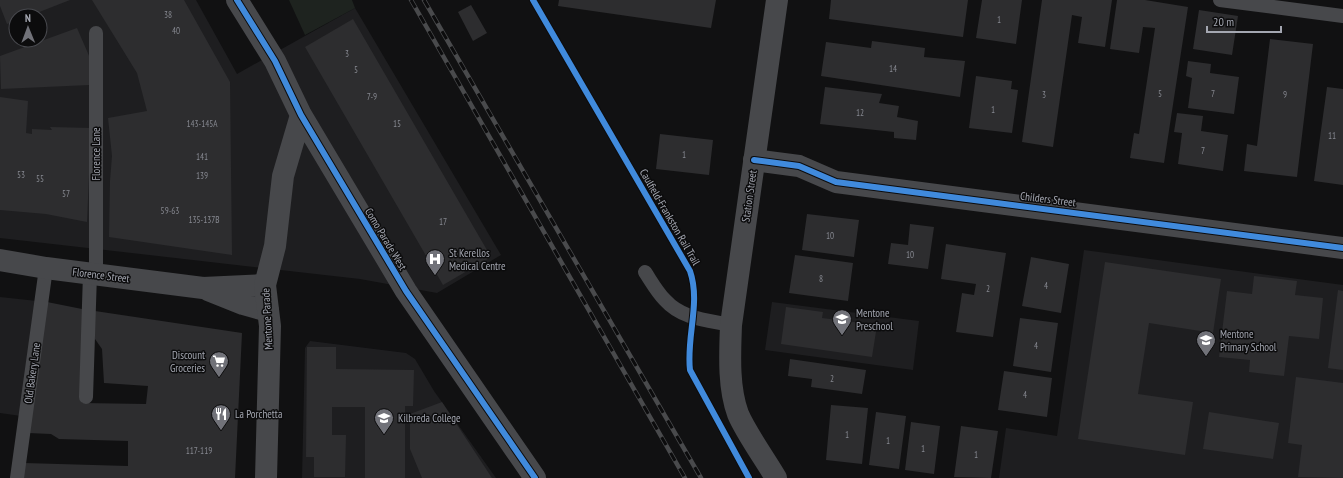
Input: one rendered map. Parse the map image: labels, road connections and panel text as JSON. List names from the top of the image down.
{
  "streets": {
    "street": [
      "Station Street",
      "Childers Street",
      "Como Parade West",
      "Florence Street",
      "Mentone Parade"
    ],
    "lane": ["Florence Lane", "Old Bakery Lane"],
    "cycle path": ["Caulfield-Frankston Rail Trail"]
  },
  "crossings": [
    ["Florence Lane", "Florence Street"],
    ["Station Street", "Childers Street"],
    ["Como Parade West", "Mentone Parade"],
    ["Florence Street", "Mentone Parade"],
    ["Florence Street", "Old Bakery Lane"]
  ],
  "places": {
    "hospital": ["St Kerellos Medical Centre"],
    "school or university": ["Mentone Preschool", "Mentone Primary School", "Kilbreda College"],
    "supermarket": ["Discount Groceries"],
    "restaurant": ["La Porchetta"]
  },
  "house_numbers": [
    "38",
    "1",
    "40",
    "3",
    "14",
    "5",
    "5",
    "7",
    "3",
    "9",
    "7-9",
    "1",
    "12",
    "143-145A",
    "15",
    "11",
    "7",
    "1",
    "141",
    "53",
    "139",
    "55",
    "57",
    "59-63",
    "135-137B",
    "17",
    "10",
    "10",
    "8",
    "4",
    "2",
    "4",
    "2",
    "4",
    "1",
    "1",
    "1",
    "117-119",
    "1"
  ],
  "scale_bar": "20 m",
  "north": "top"
}
